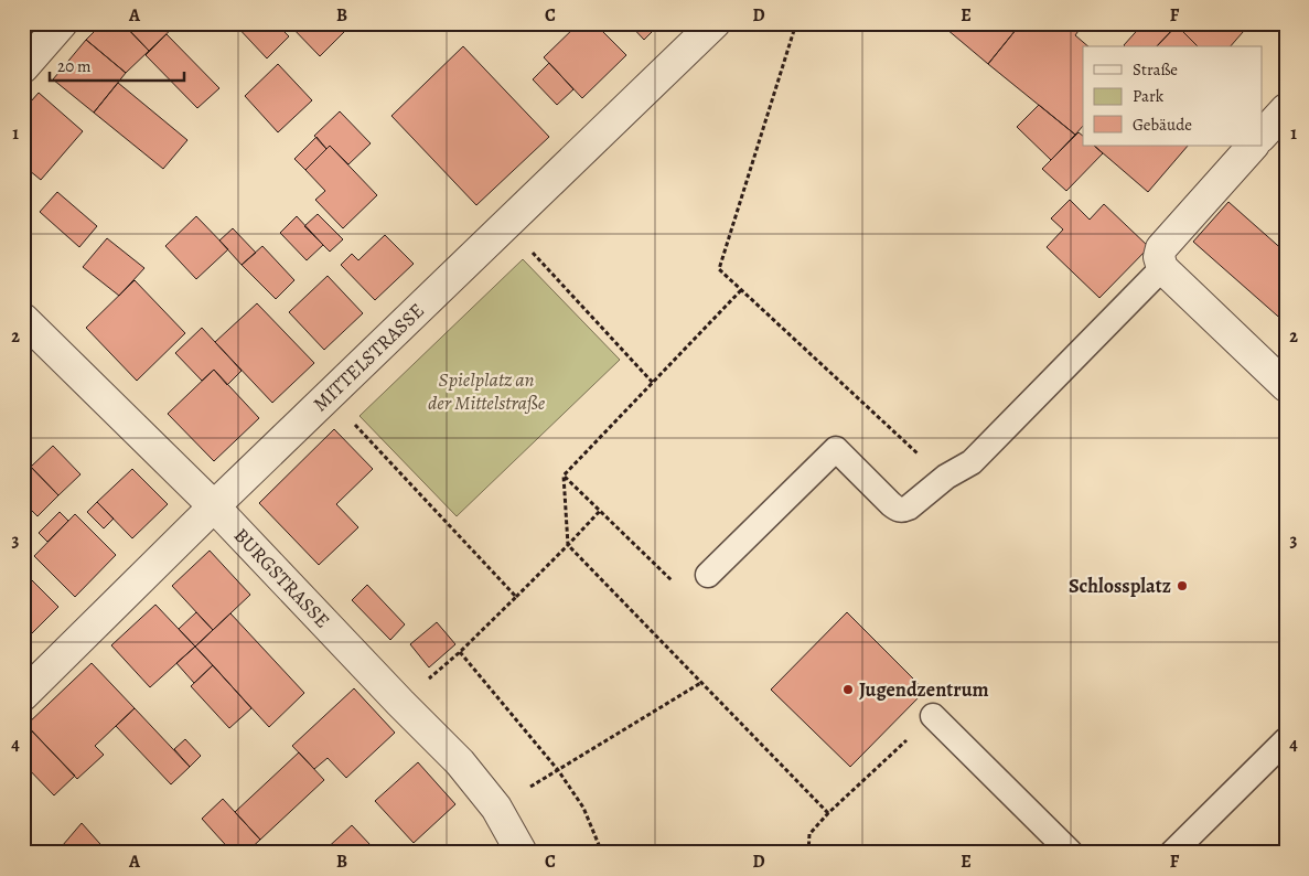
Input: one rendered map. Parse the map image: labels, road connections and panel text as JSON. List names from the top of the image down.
{
  "streets": {
    "street": ["MITTELSTRASSE", "BURGSTRASSE"]
  },
  "crossings": [
    ["MITTELSTRASSE", "BURGSTRASSE"]
  ],
  "parks": ["Spielplatz an der Mittelstraße"],
  "places": ["Schlossplatz", "Jugendzentrum"],
  "legend": ["Straße", "Park", "Gebäude"],
  "scale_bar": "20 m",
  "grid": {
    "columns": [
      "A",
      "B",
      "C",
      "D",
      "E",
      "F"
    ],
    "rows": [
      "1",
      "2",
      "3",
      "4"
    ]
  }
}
